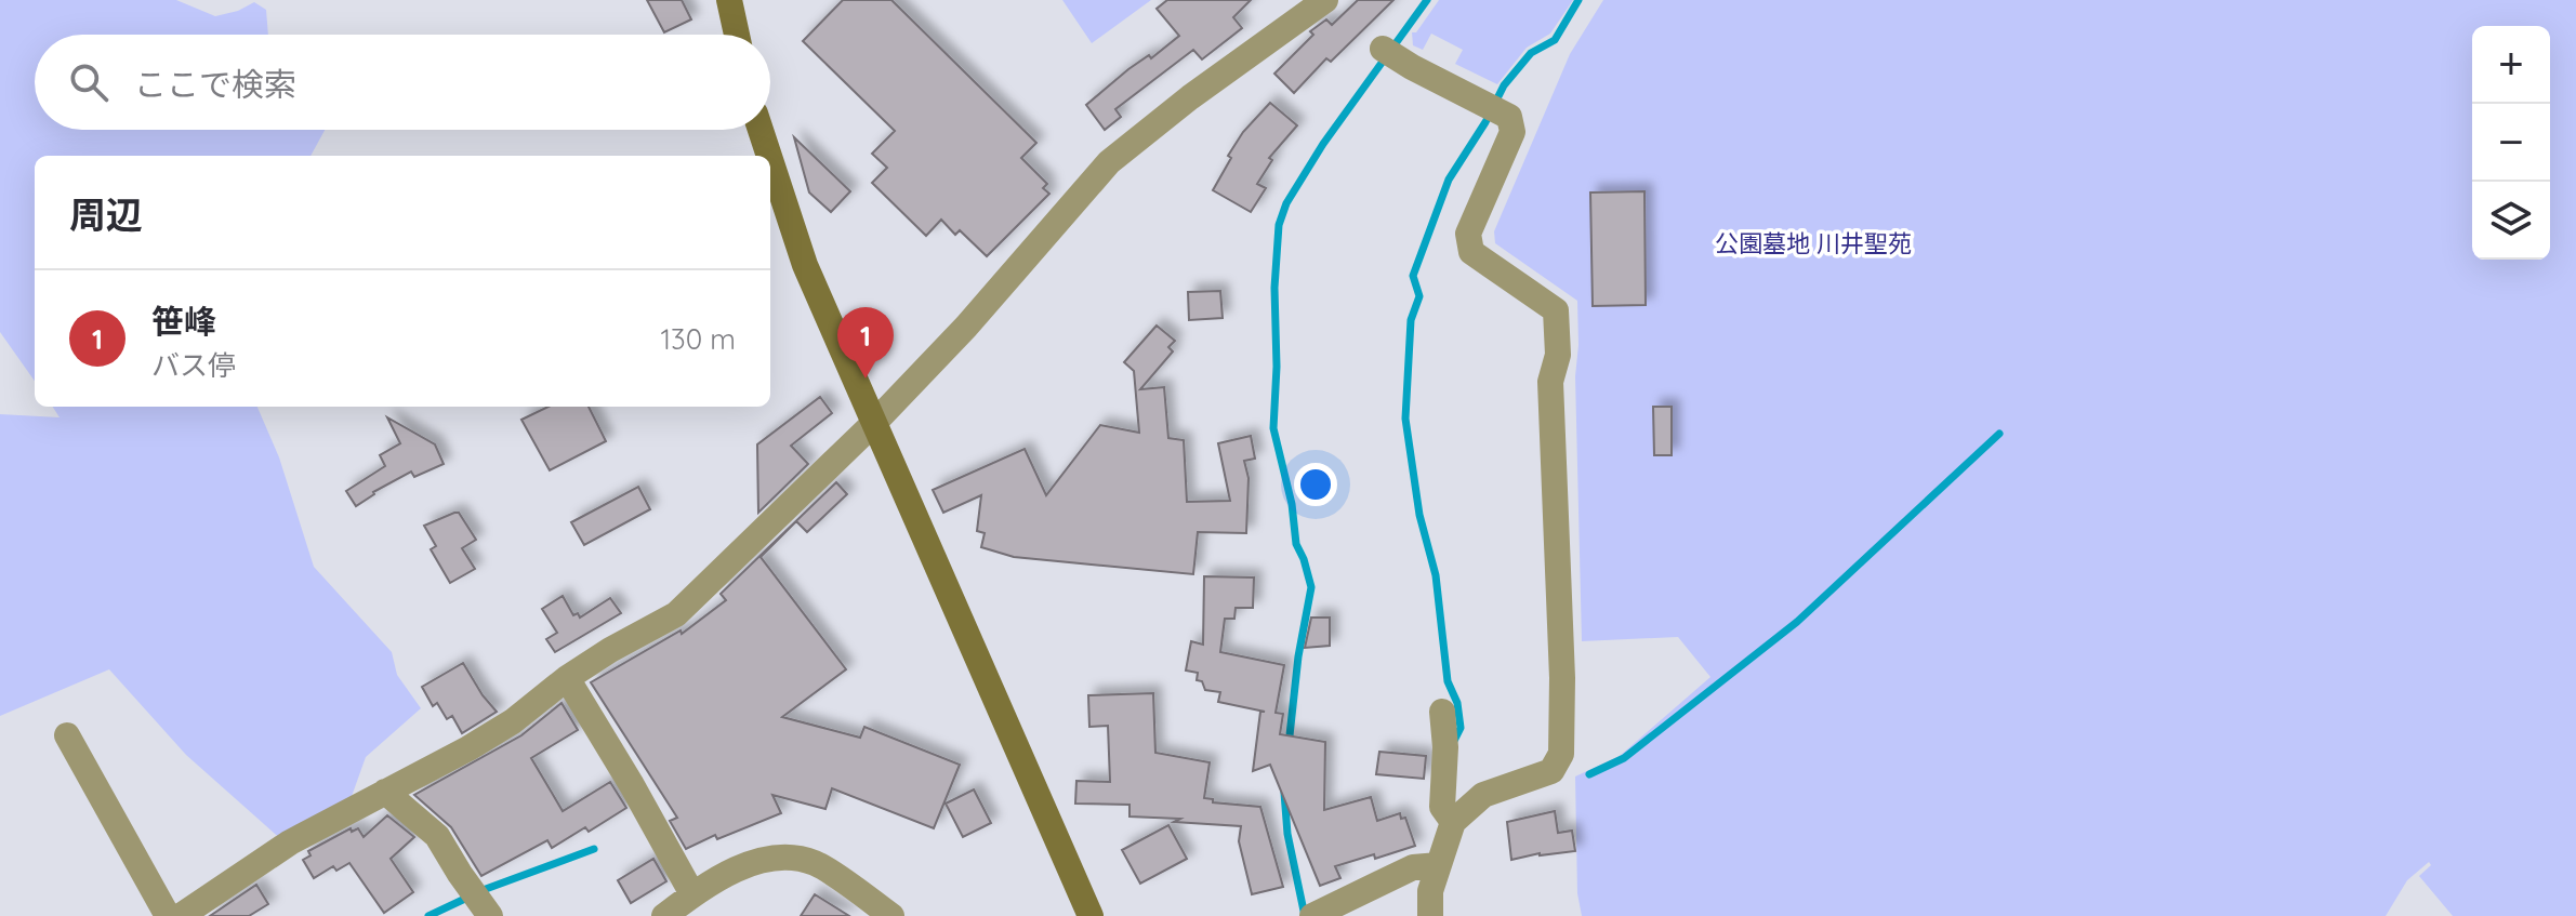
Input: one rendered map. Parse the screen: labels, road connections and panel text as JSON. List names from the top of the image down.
{
  "parks": ["公園墓地 川井聖苑"],
  "page": {
    "map_buttons": ["+", "−"],
    "search": "ここで検索",
    "heading": "周辺",
    "list": [
      {
        "mark": "1",
        "name": "笹峰",
        "note": "バス停",
        "value": "130 m"
      }
    ],
    "pins": "1"
  }
}
